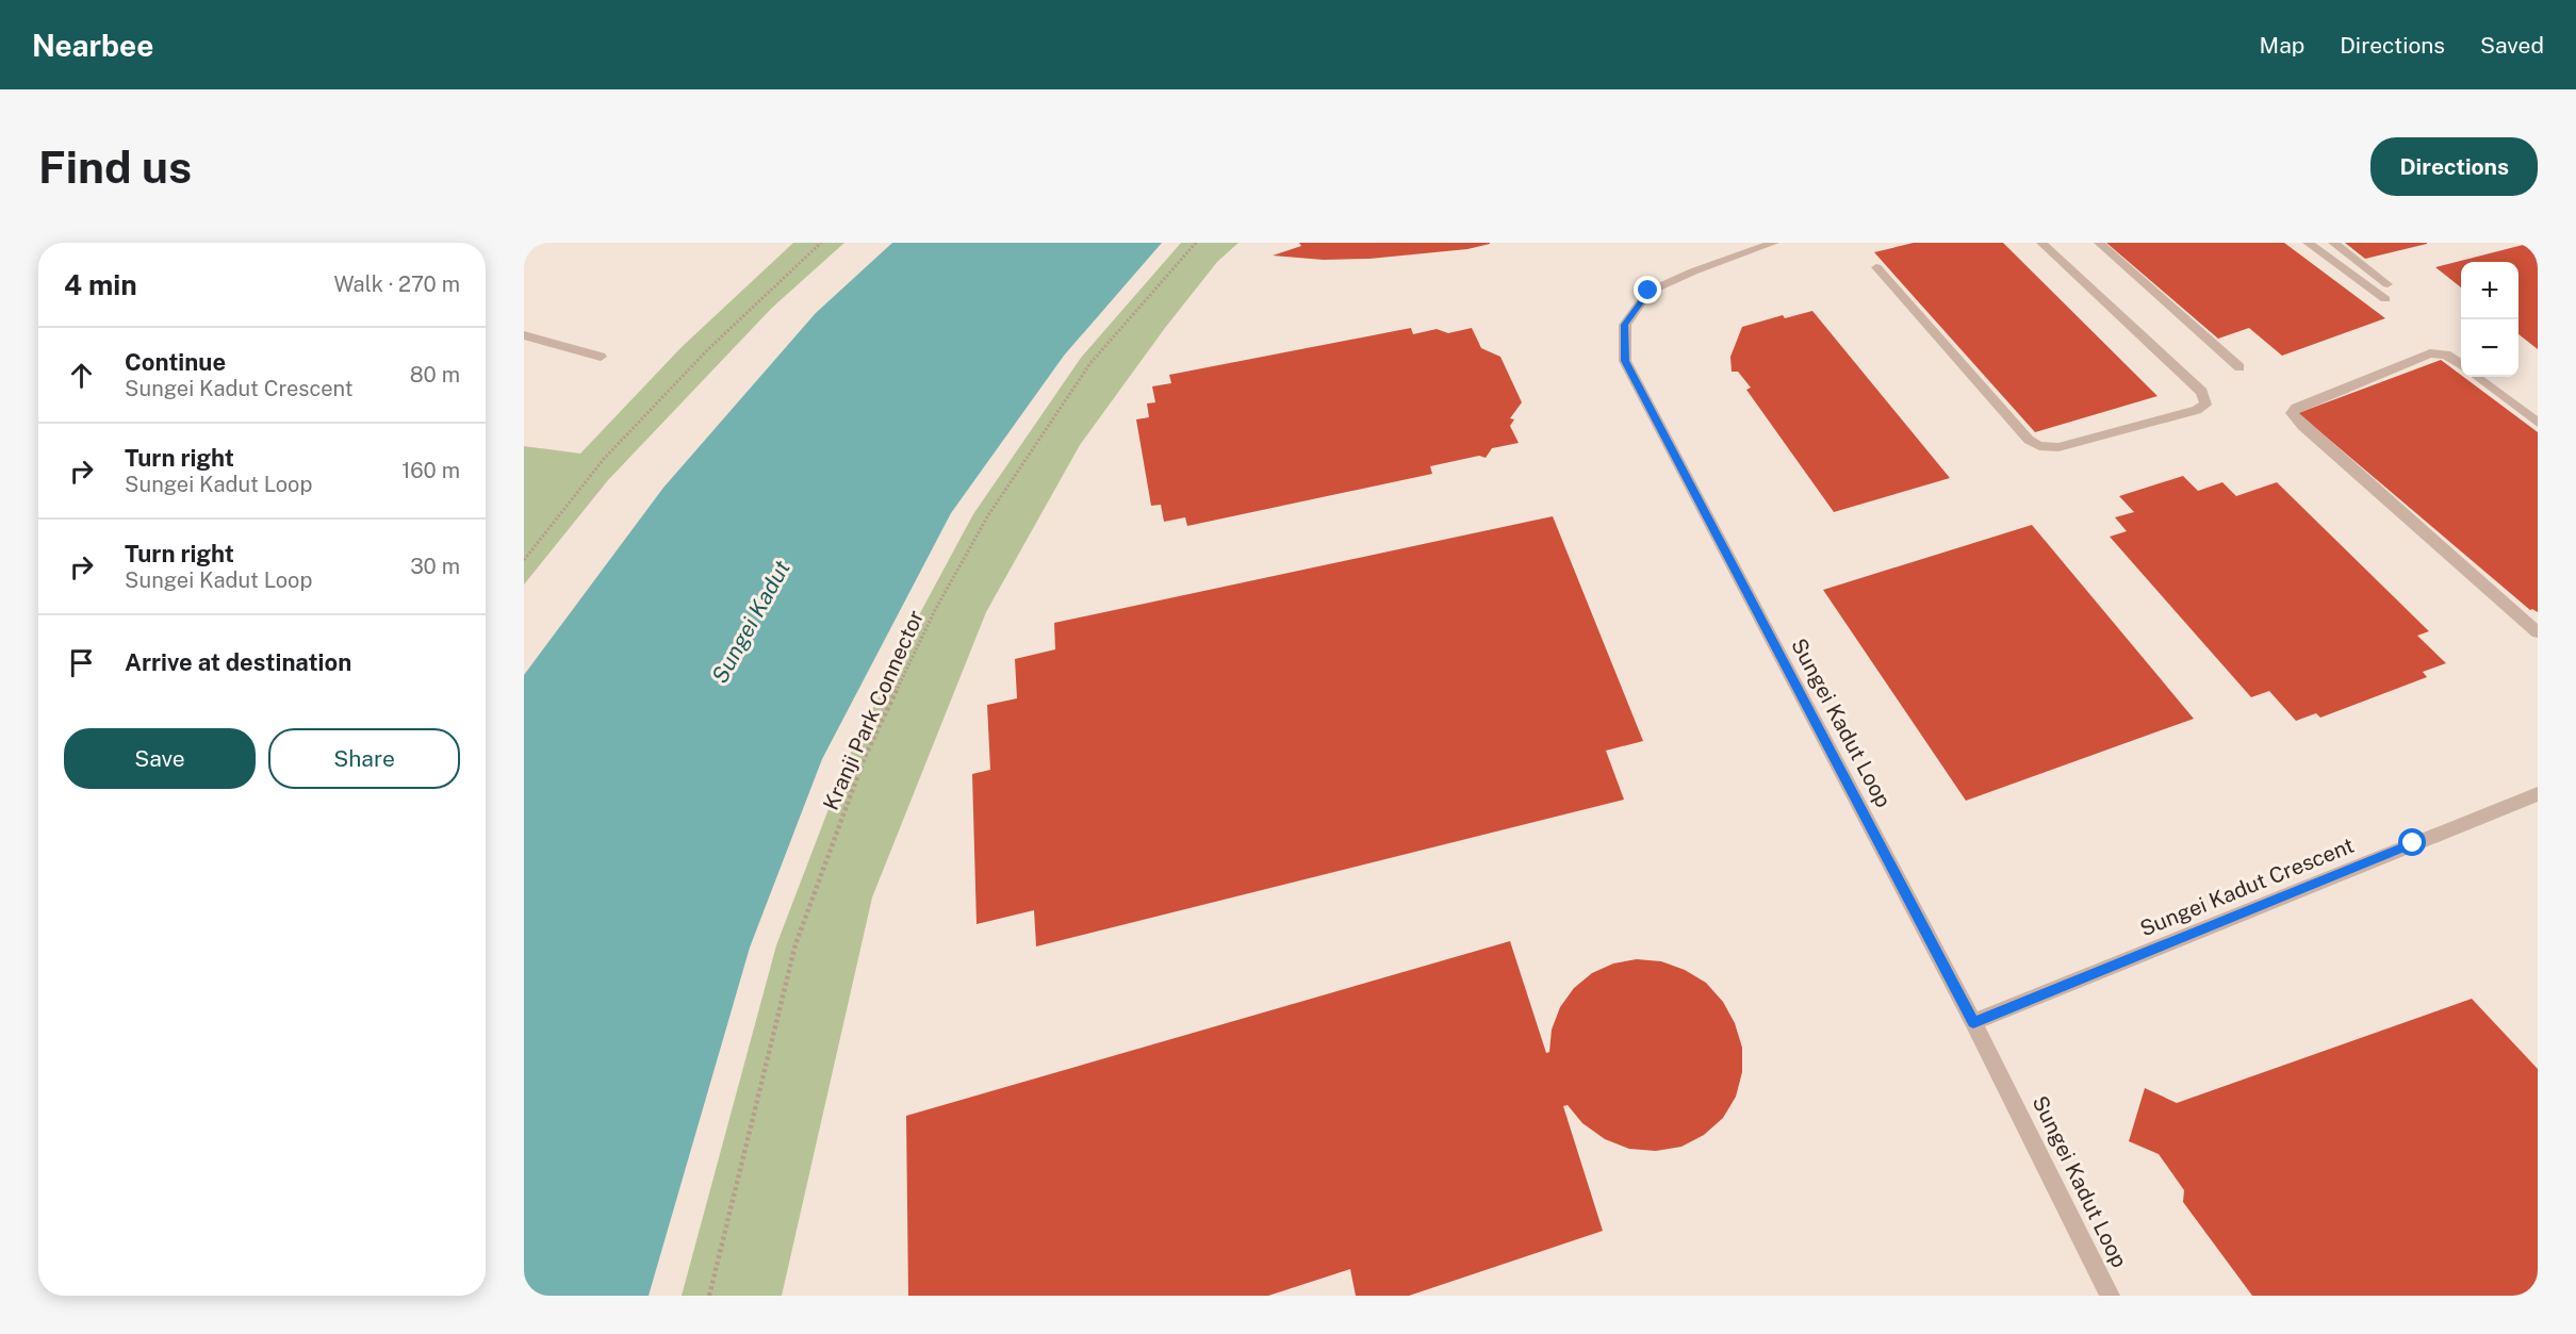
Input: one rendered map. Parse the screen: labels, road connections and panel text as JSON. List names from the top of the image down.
{
  "streets": {
    "street": ["Sungei Kadut Loop", "Sungei Kadut Crescent"],
    "path": ["Kranji Park Connector"]
  },
  "crossings": [
    ["Sungei Kadut Loop", "Sungei Kadut Crescent"]
  ],
  "water": ["Sungei Kadut"],
  "page": {
    "header": "Nearbee",
    "nav": ["Map", "Directions", "Saved"],
    "buttons": [
      "Directions",
      ["Save", "Share"]
    ],
    "title": "Find us",
    "heading": ["4 min", "Walk · 270 m"],
    "map_buttons": ["+", "−"],
    "list": [
      ["Continue", "Sungei Kadut Crescent", "80 m"],
      ["Turn right", "Sungei Kadut Loop", "160 m"],
      ["Turn right", "Sungei Kadut Loop", "30 m"],
      "Arrive at destination"
    ]
  }
}
